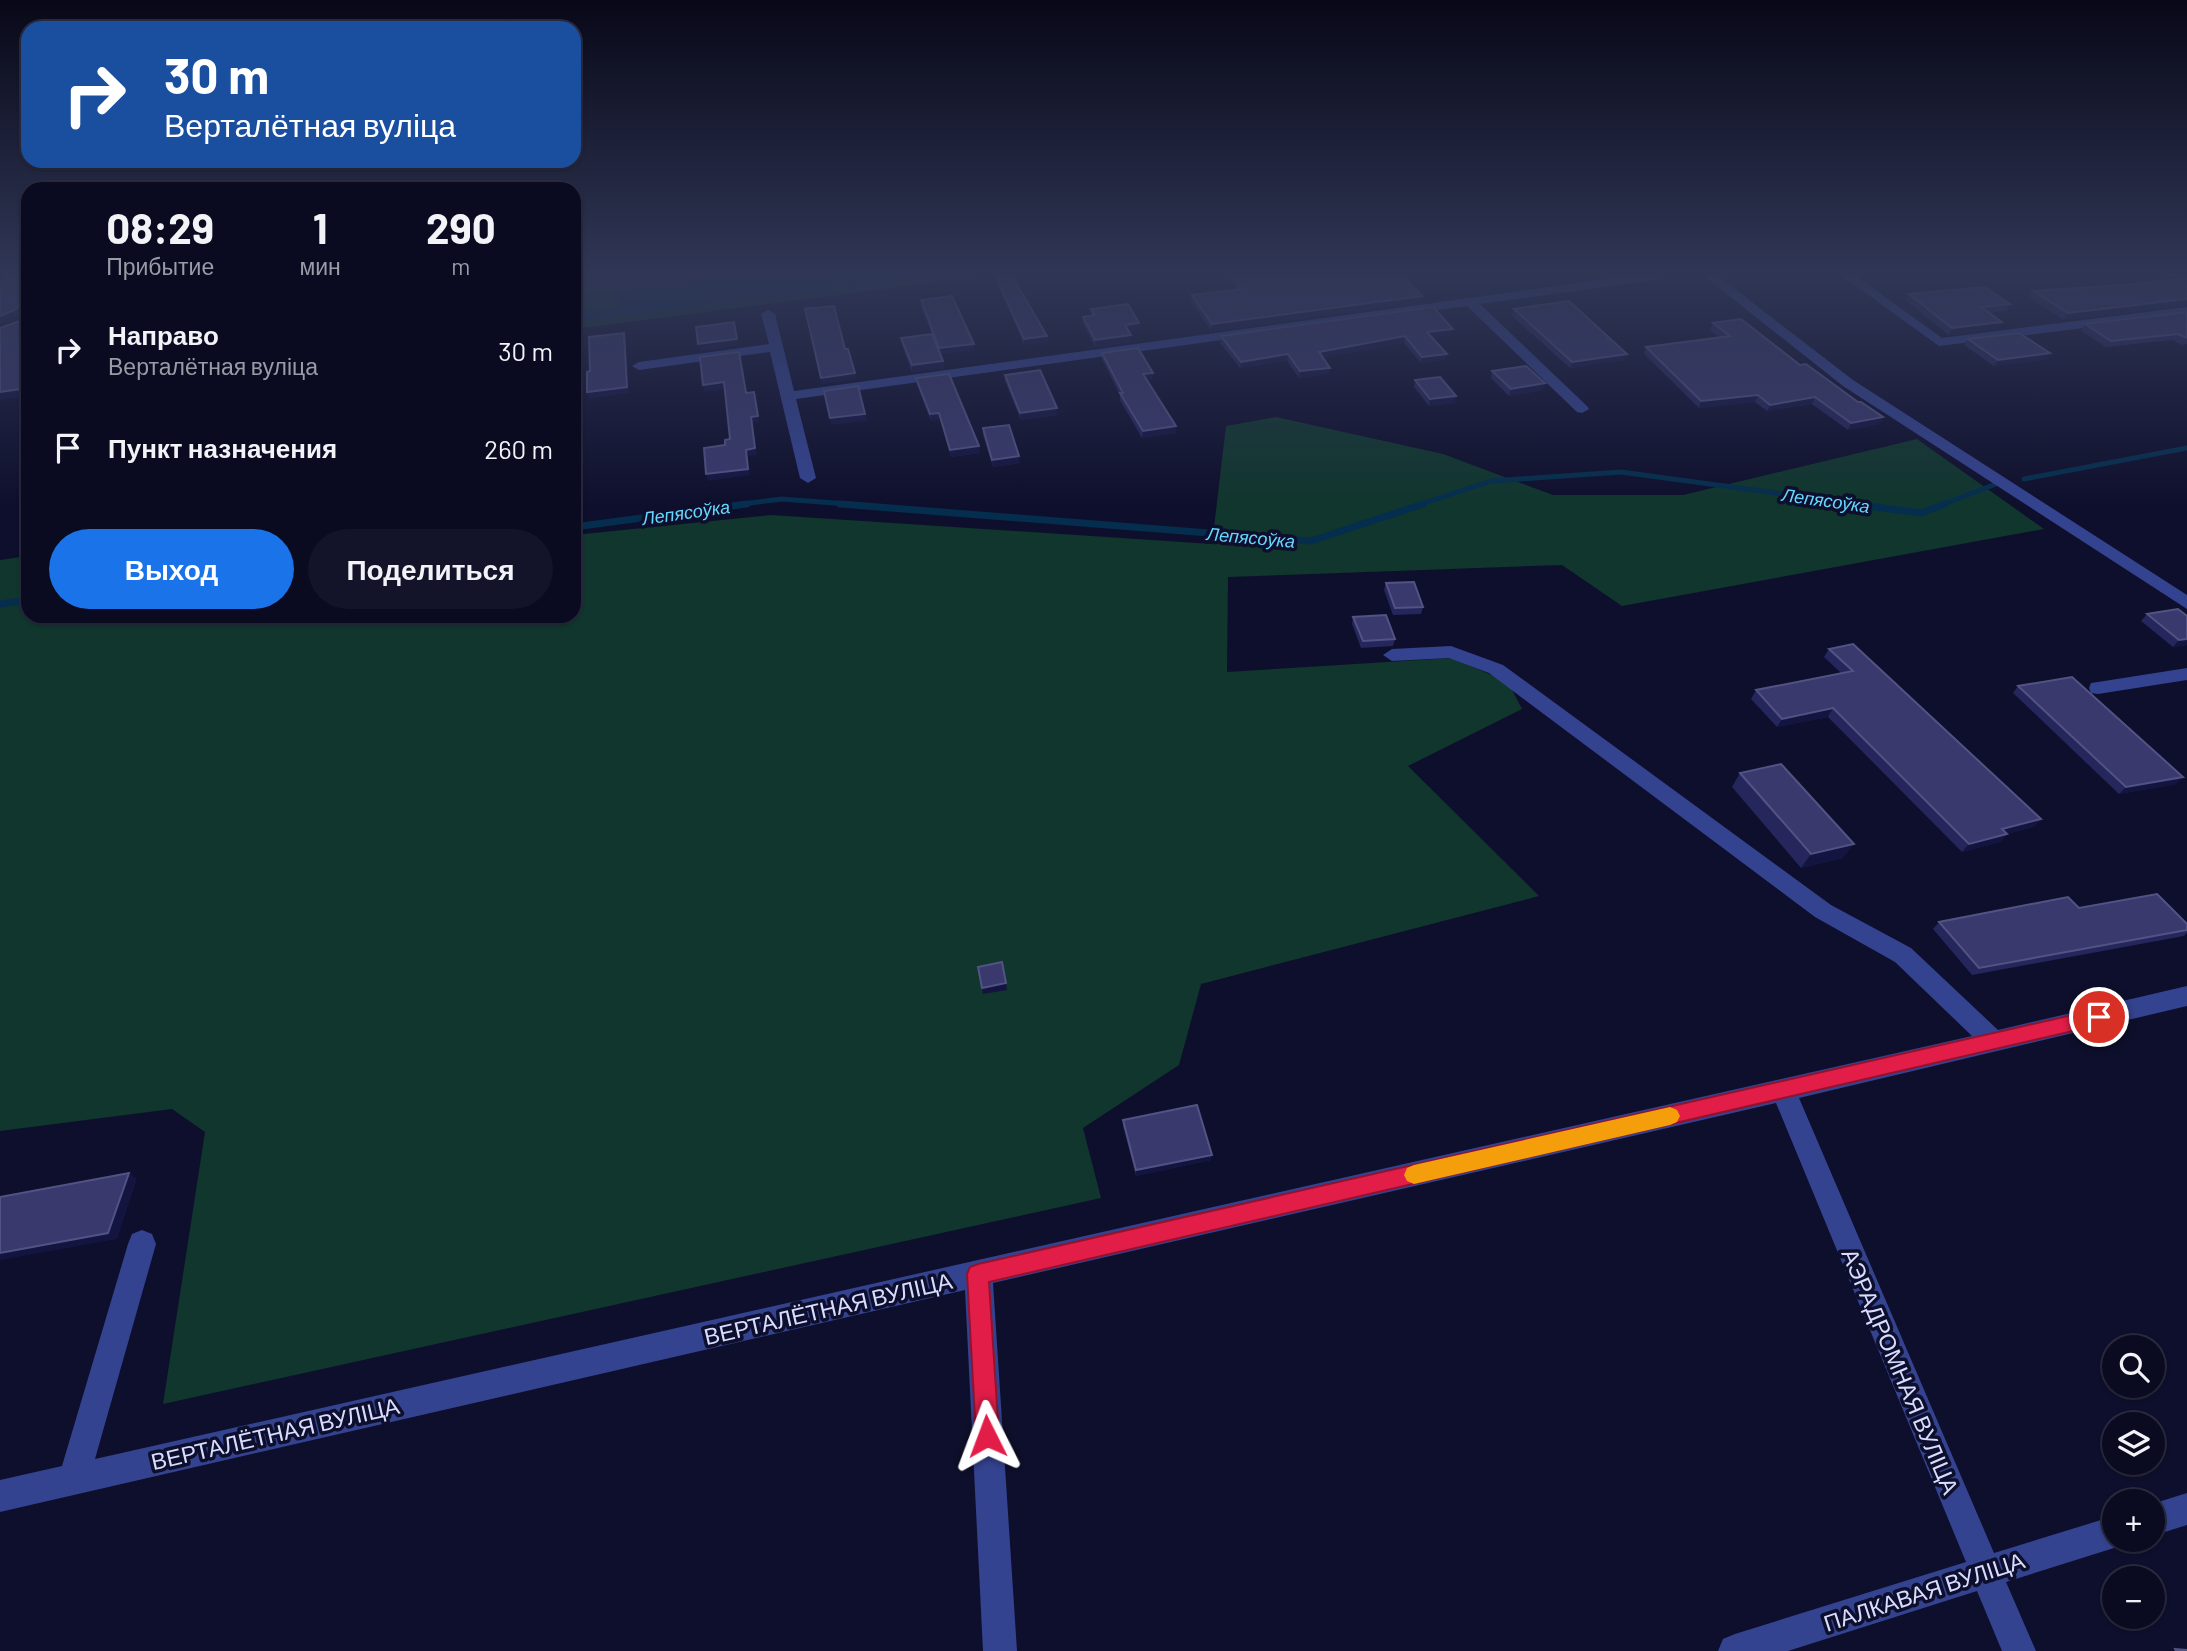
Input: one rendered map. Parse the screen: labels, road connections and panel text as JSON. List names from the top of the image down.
{
  "streets": {
    "street": ["ВЕРТАЛЁТНАЯ ВУЛІЦА", "АЭРАДРОМНАЯ ВУЛІЦА", "ПАЛКАВАЯ ВУЛІЦА"]
  },
  "crossings": [
    ["ВЕРТАЛЁТНАЯ ВУЛІЦА", "АЭРАДРОМНАЯ ВУЛІЦА"],
    ["АЭРАДРОМНАЯ ВУЛІЦА", "ПАЛКАВАЯ ВУЛІЦА"]
  ],
  "water": ["Лепясоўка"],
  "page": {
    "turn": ["30 m", "Верталётная вуліца"],
    "eta": [
      "08:29",
      "Прибытие",
      "1",
      "мин",
      "290",
      "m"
    ],
    "list": [
      {
        "name": "Направо",
        "note": "Верталётная вуліца",
        "value": "30 m"
      },
      {
        "name": "Пункт назначения",
        "value": "260 m"
      }
    ],
    "buttons": ["Выход", "Поделиться"],
    "map_buttons": ["+", "−"]
  }
}
